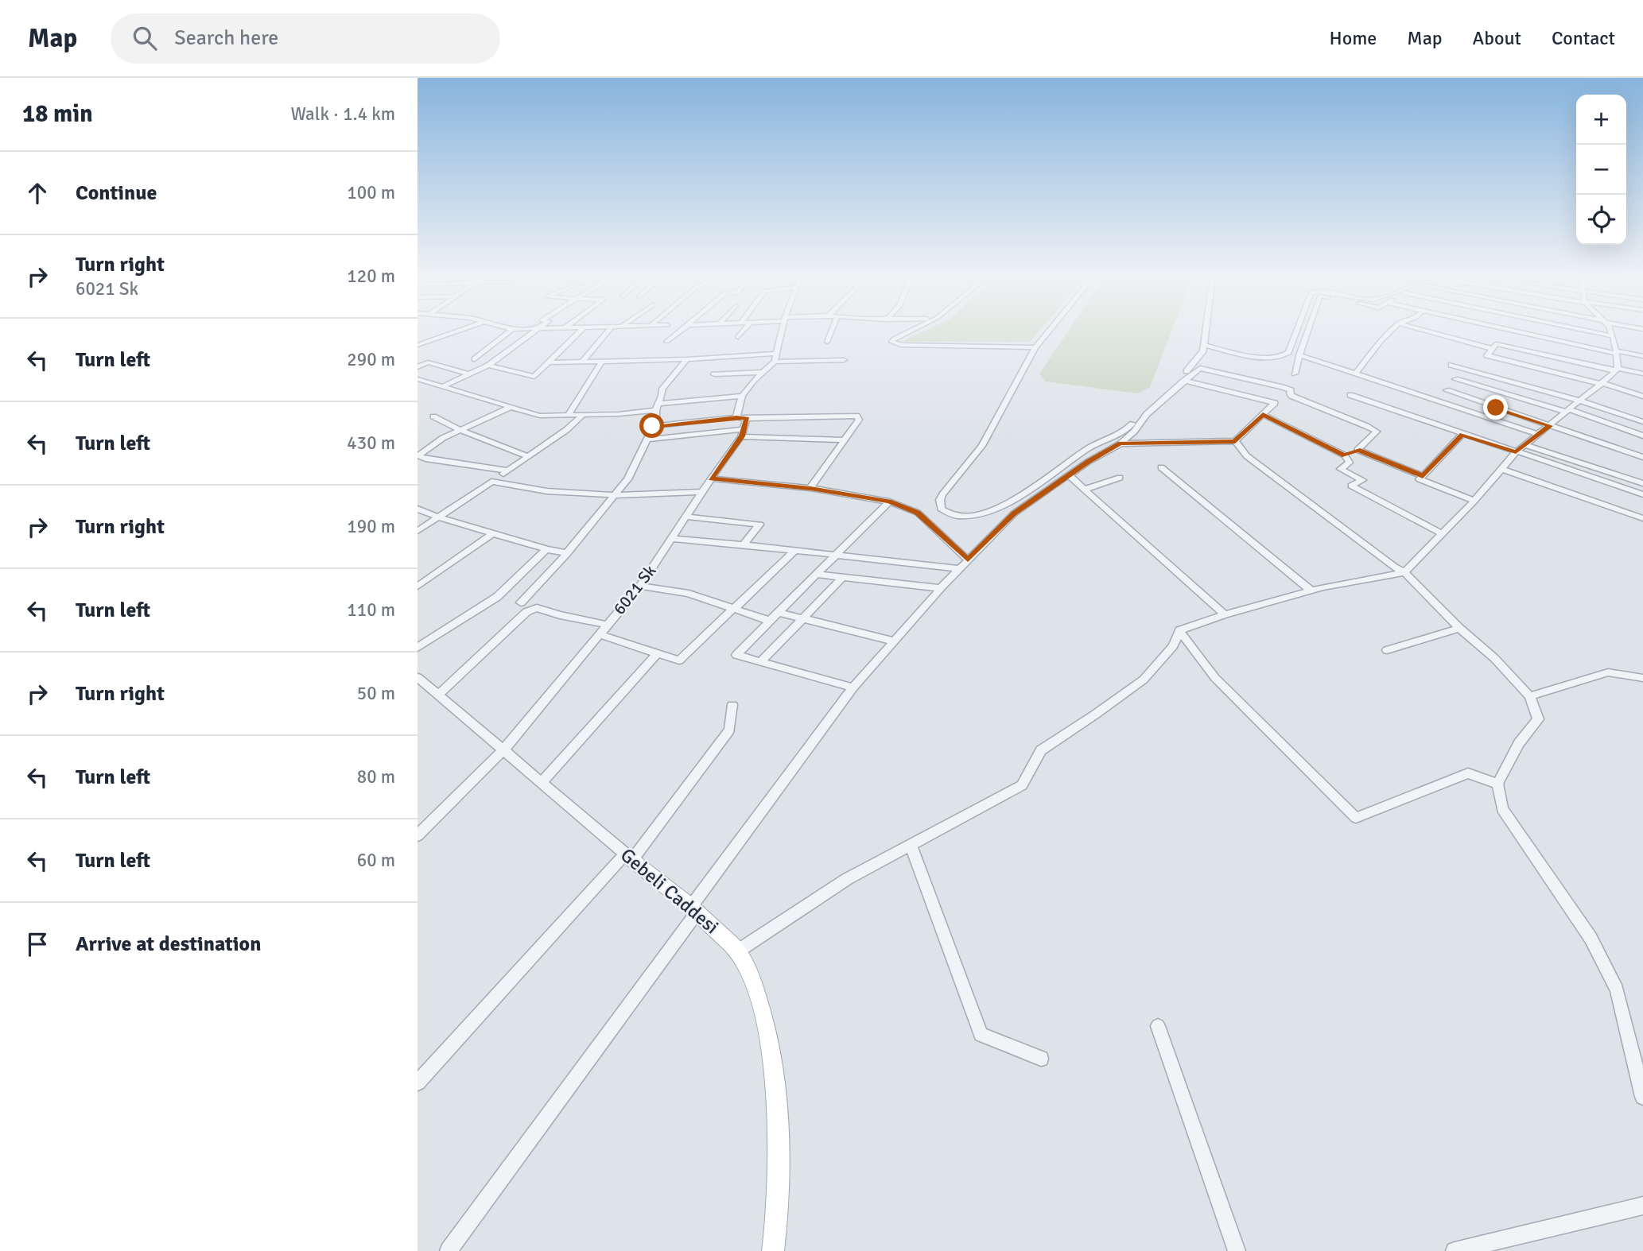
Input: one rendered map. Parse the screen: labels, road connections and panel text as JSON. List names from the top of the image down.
{
  "streets": {
    "main road": ["Gebeli Caddesi"],
    "street": ["6021 Sk"]
  },
  "crossings": [
    ["6021 Sk", "Gebeli Caddesi"]
  ],
  "page": {
    "header": "Map",
    "search": "Search here",
    "nav": [
      "Home",
      "Map",
      "About",
      "Contact"
    ],
    "heading": ["18 min", "Walk · 1.4 km"],
    "map_buttons": ["+", "−"],
    "list": [
      ["Continue", "100 m"],
      ["Turn right", "6021 Sk", "120 m"],
      ["Turn left", "290 m"],
      ["Turn left", "430 m"],
      ["Turn right", "190 m"],
      ["Turn left", "110 m"],
      ["Turn right", "50 m"],
      ["Turn left", "80 m"],
      ["Turn left", "60 m"],
      "Arrive at destination"
    ]
  }
}
